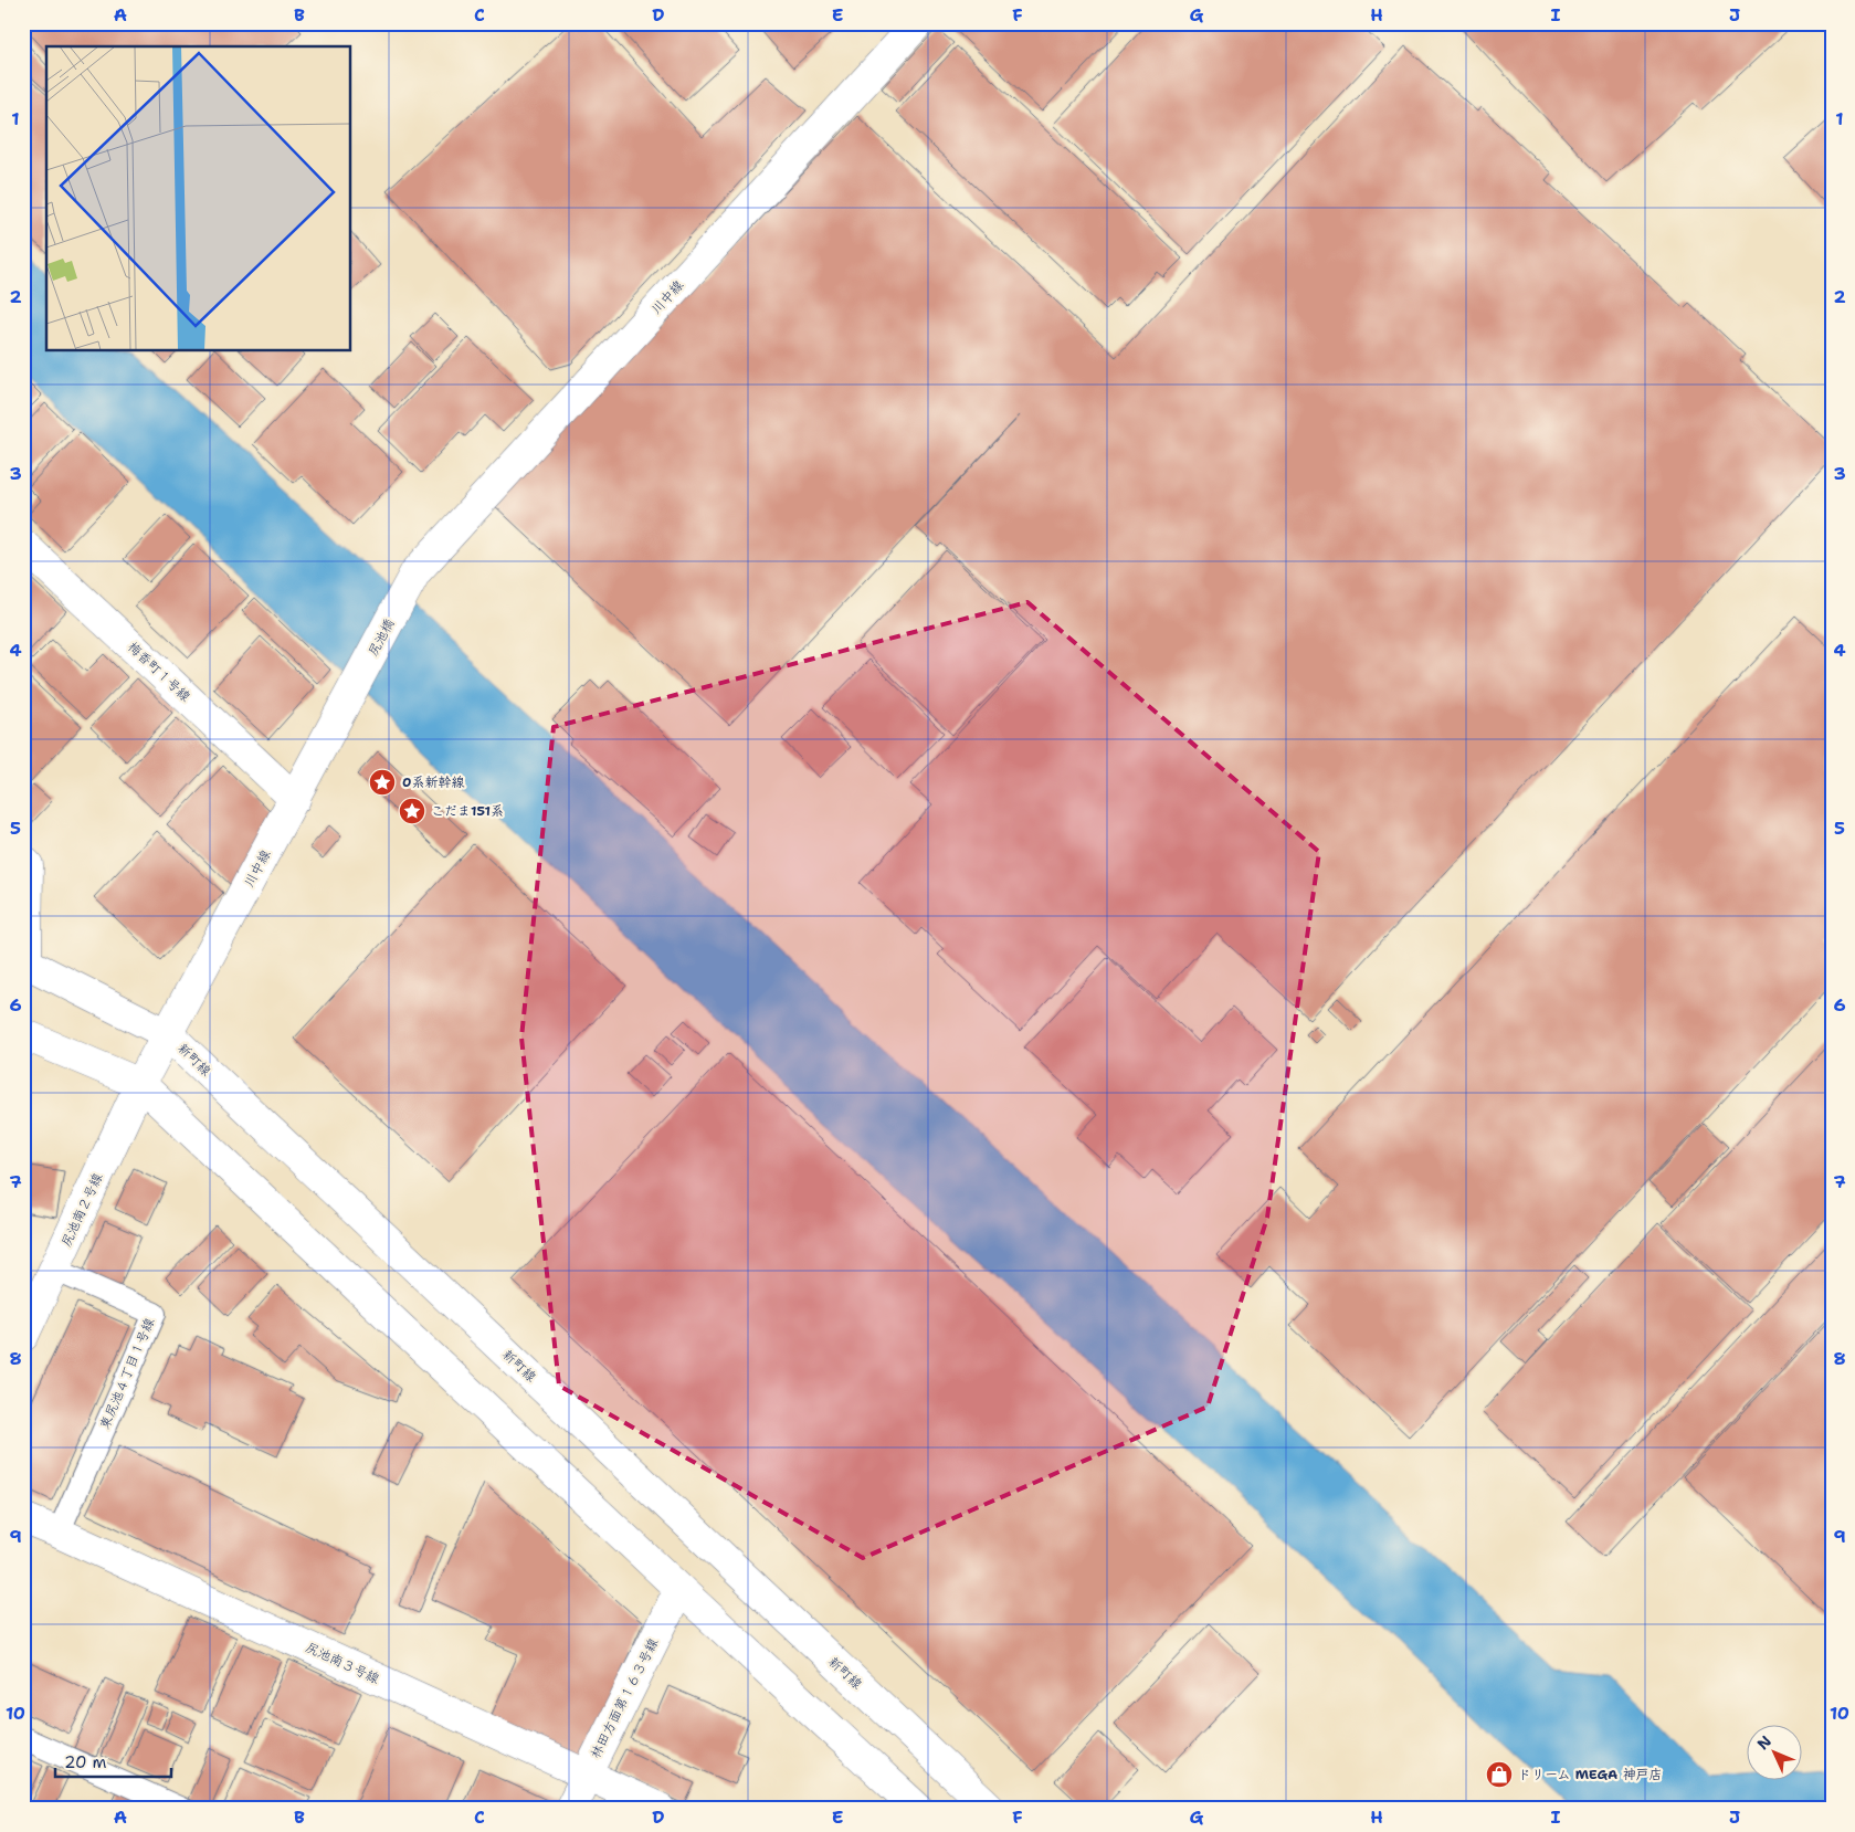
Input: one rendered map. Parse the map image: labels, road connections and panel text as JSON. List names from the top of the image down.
{
  "streets": {
    "street": [
      "川中線",
      "尻池橋",
      "梅香町１号線",
      "新町線",
      "尻池南２号線",
      "尻池南３号線",
      "林田方面第１６３号線"
    ],
    "lane": ["東尻池４丁目１号線"]
  },
  "crossings": [
    ["川中線", "尻池橋"],
    ["川中線", "梅香町１号線"],
    ["川中線", "新町線"],
    ["川中線", "尻池南２号線"],
    ["尻池南２号線", "東尻池４丁目１号線"],
    ["東尻池４丁目１号線", "尻池南３号線"],
    ["尻池南３号線", "林田方面第１６３号線"]
  ],
  "places": {
    "place": ["0系新幹線", "こだま151系"],
    "shop": ["ドリーム MEGA 神戸店"]
  },
  "scale_bar": "20 m",
  "north": "top left",
  "grid": {
    "columns": [
      "A",
      "B",
      "C",
      "D",
      "E",
      "F",
      "G",
      "H",
      "I",
      "J"
    ],
    "rows": [
      "1",
      "2",
      "3",
      "4",
      "5",
      "6",
      "7",
      "8",
      "9",
      "10"
    ]
  }
}
